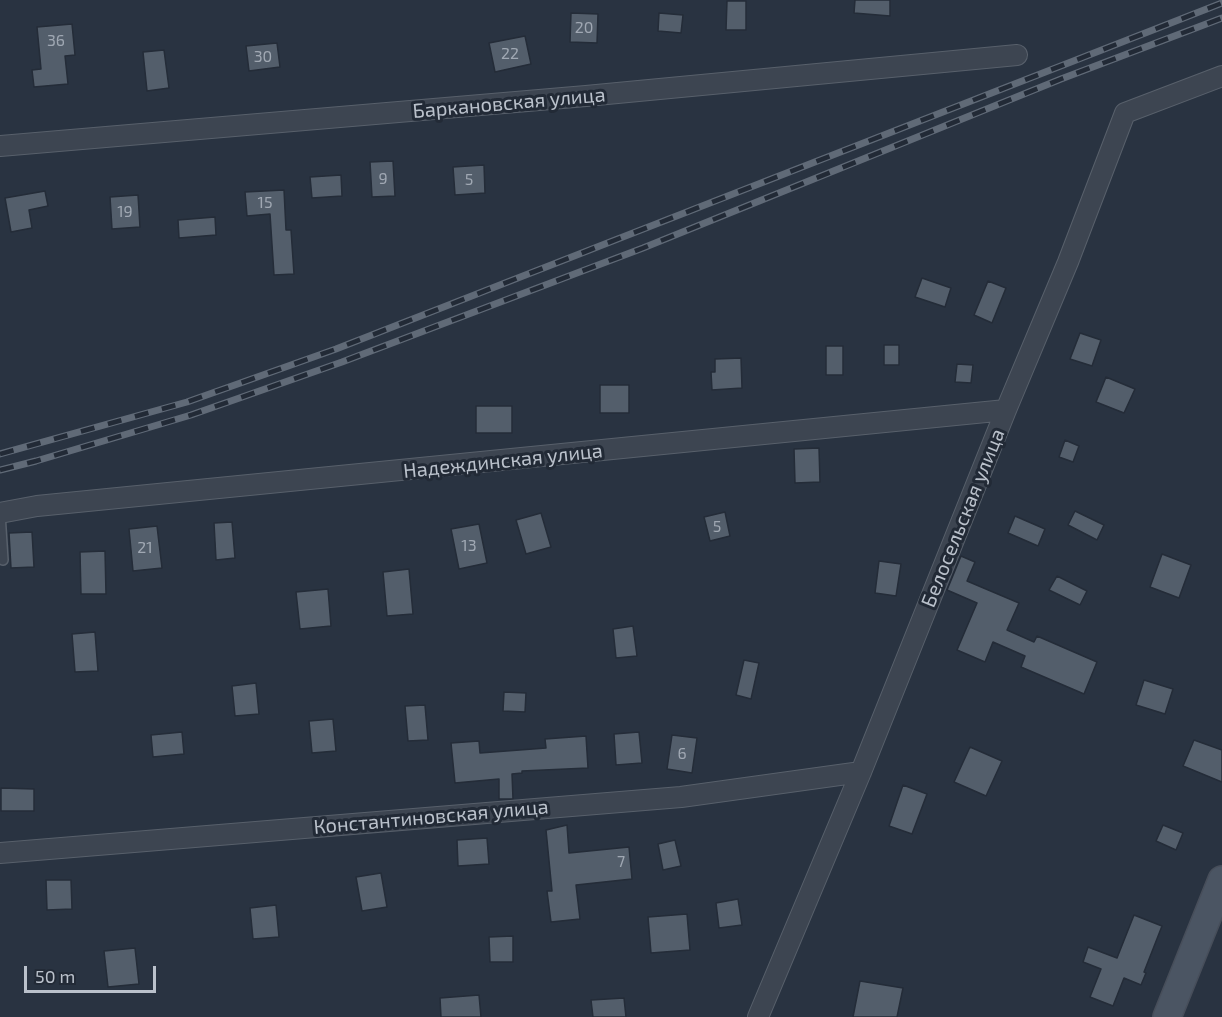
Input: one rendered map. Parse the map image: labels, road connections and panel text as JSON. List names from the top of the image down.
{
  "streets": {
    "street": [
      "Баркановская улица",
      "Надеждинская улица",
      "Белосельская улица",
      "Константиновская улица"
    ]
  },
  "crossings": [
    ["Надеждинская улица", "Белосельская улица"],
    ["Белосельская улица", "Константиновская улица"]
  ],
  "house_numbers": [
    "20",
    "36",
    "22",
    "30",
    "9",
    "5",
    "15",
    "19",
    "5",
    "13",
    "21",
    "6",
    "7"
  ],
  "scale_bar": "50 m"
}
